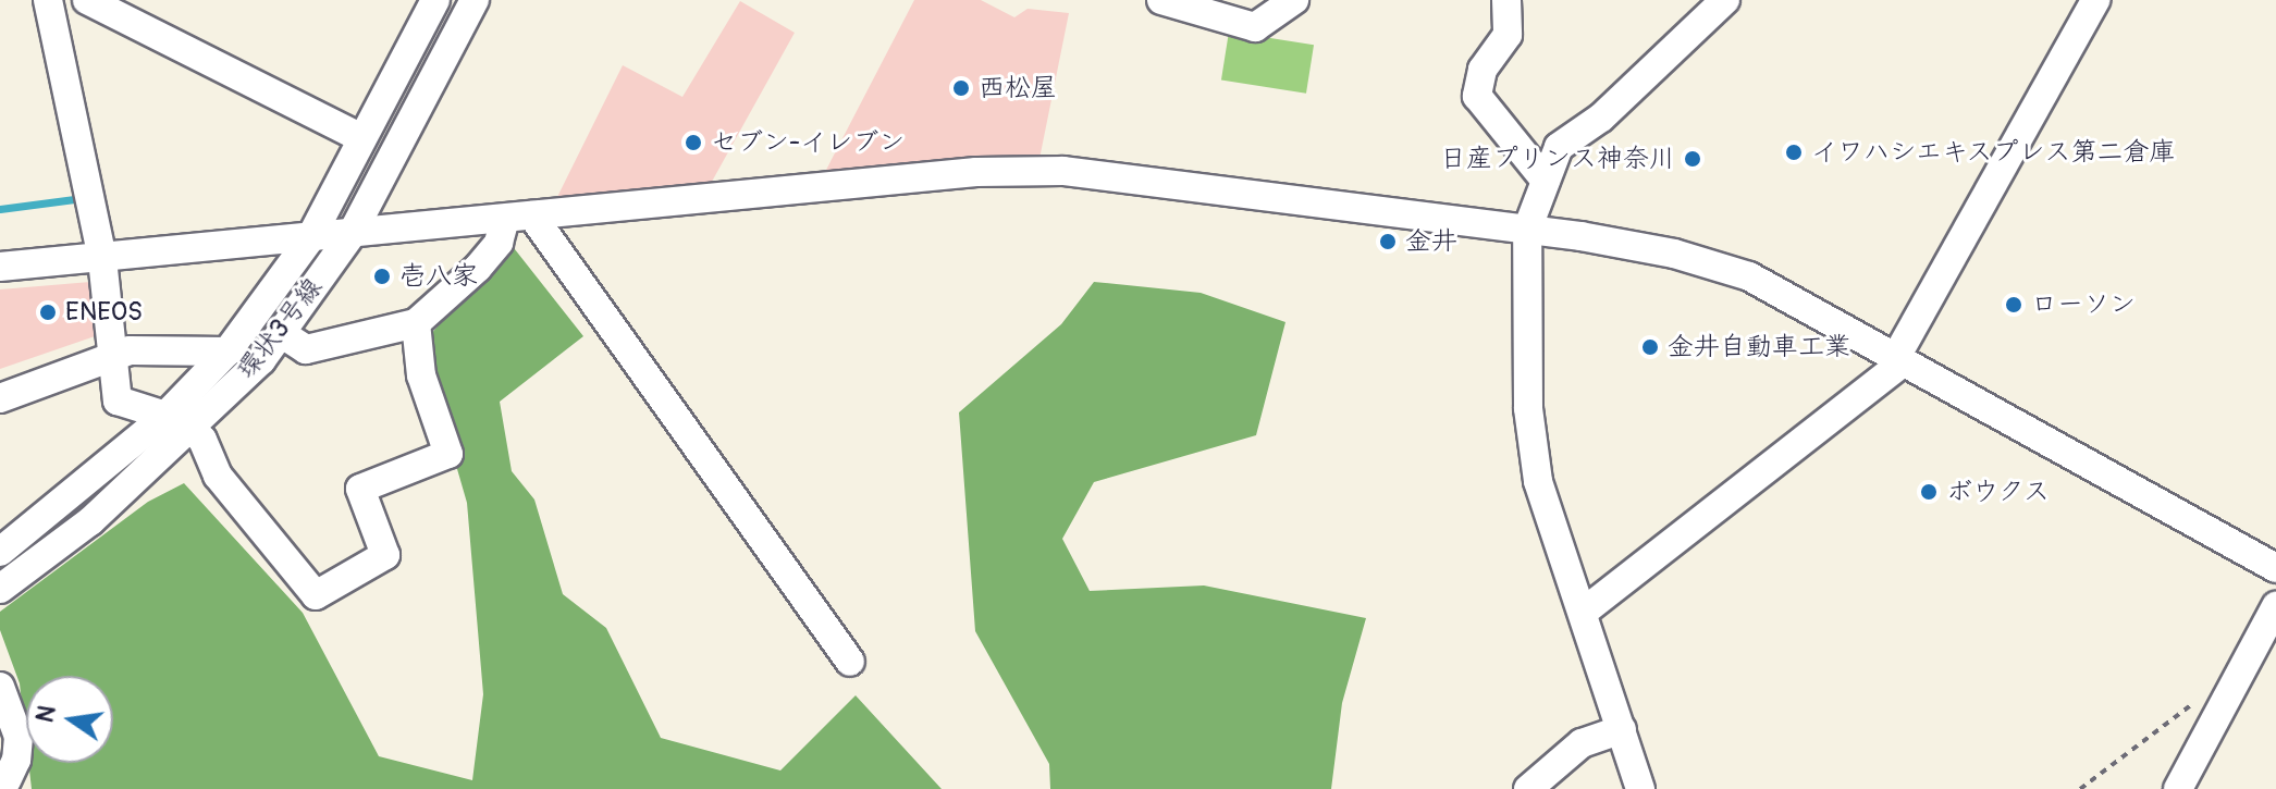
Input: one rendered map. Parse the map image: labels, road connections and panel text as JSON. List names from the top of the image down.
{
  "streets": {
    "street": ["環状3号線"]
  },
  "places": [
    "西松屋",
    "セブン-イレブン",
    "イワハシエキスプレス第二倉庫",
    "日産プリンス神奈川",
    "金井",
    "壱八家",
    "ローソン",
    "ENEOS",
    "金井自動車工業",
    "ボウクス"
  ],
  "north": "left"
}
